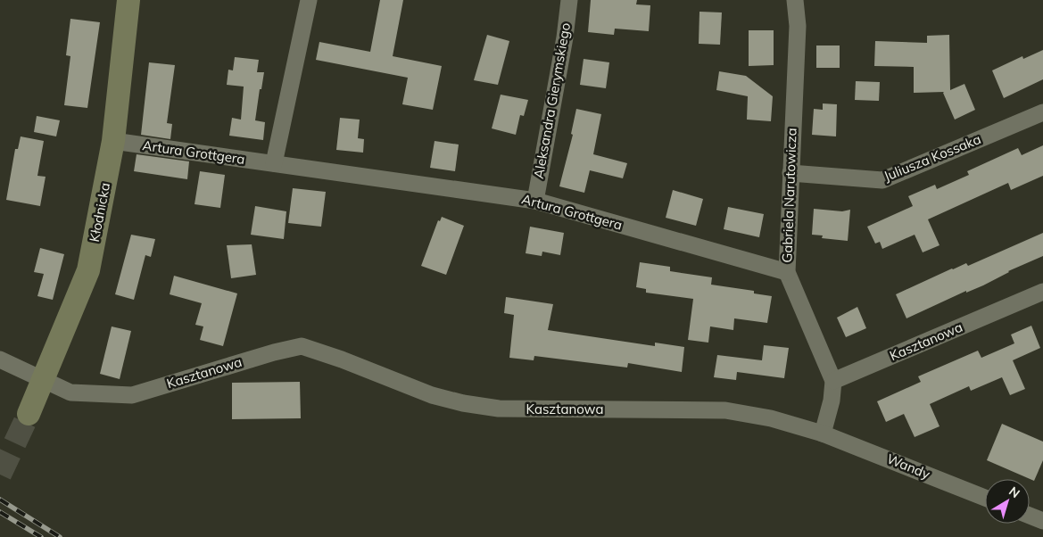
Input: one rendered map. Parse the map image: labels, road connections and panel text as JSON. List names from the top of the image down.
{
  "streets": {
    "main road": ["Kłodnicka"],
    "street": [
      "Aleksandra Gierymskiego",
      "Artura Grottgera",
      "Juliusza Kossaka",
      "Gabriela Narutowicza",
      "Kasztanowa",
      "Wandy"
    ]
  },
  "crossings": [
    ["Aleksandra Gierymskiego", "Artura Grottgera"],
    ["Artura Grottgera", "Gabriela Narutowicza"],
    ["Artura Grottgera", "Kłodnicka"],
    ["Juliusza Kossaka", "Gabriela Narutowicza"],
    ["Gabriela Narutowicza", "Kasztanowa"],
    ["Kłodnicka", "Kasztanowa"],
    ["Kasztanowa", "Wandy"]
  ],
  "north": "top right"
}
